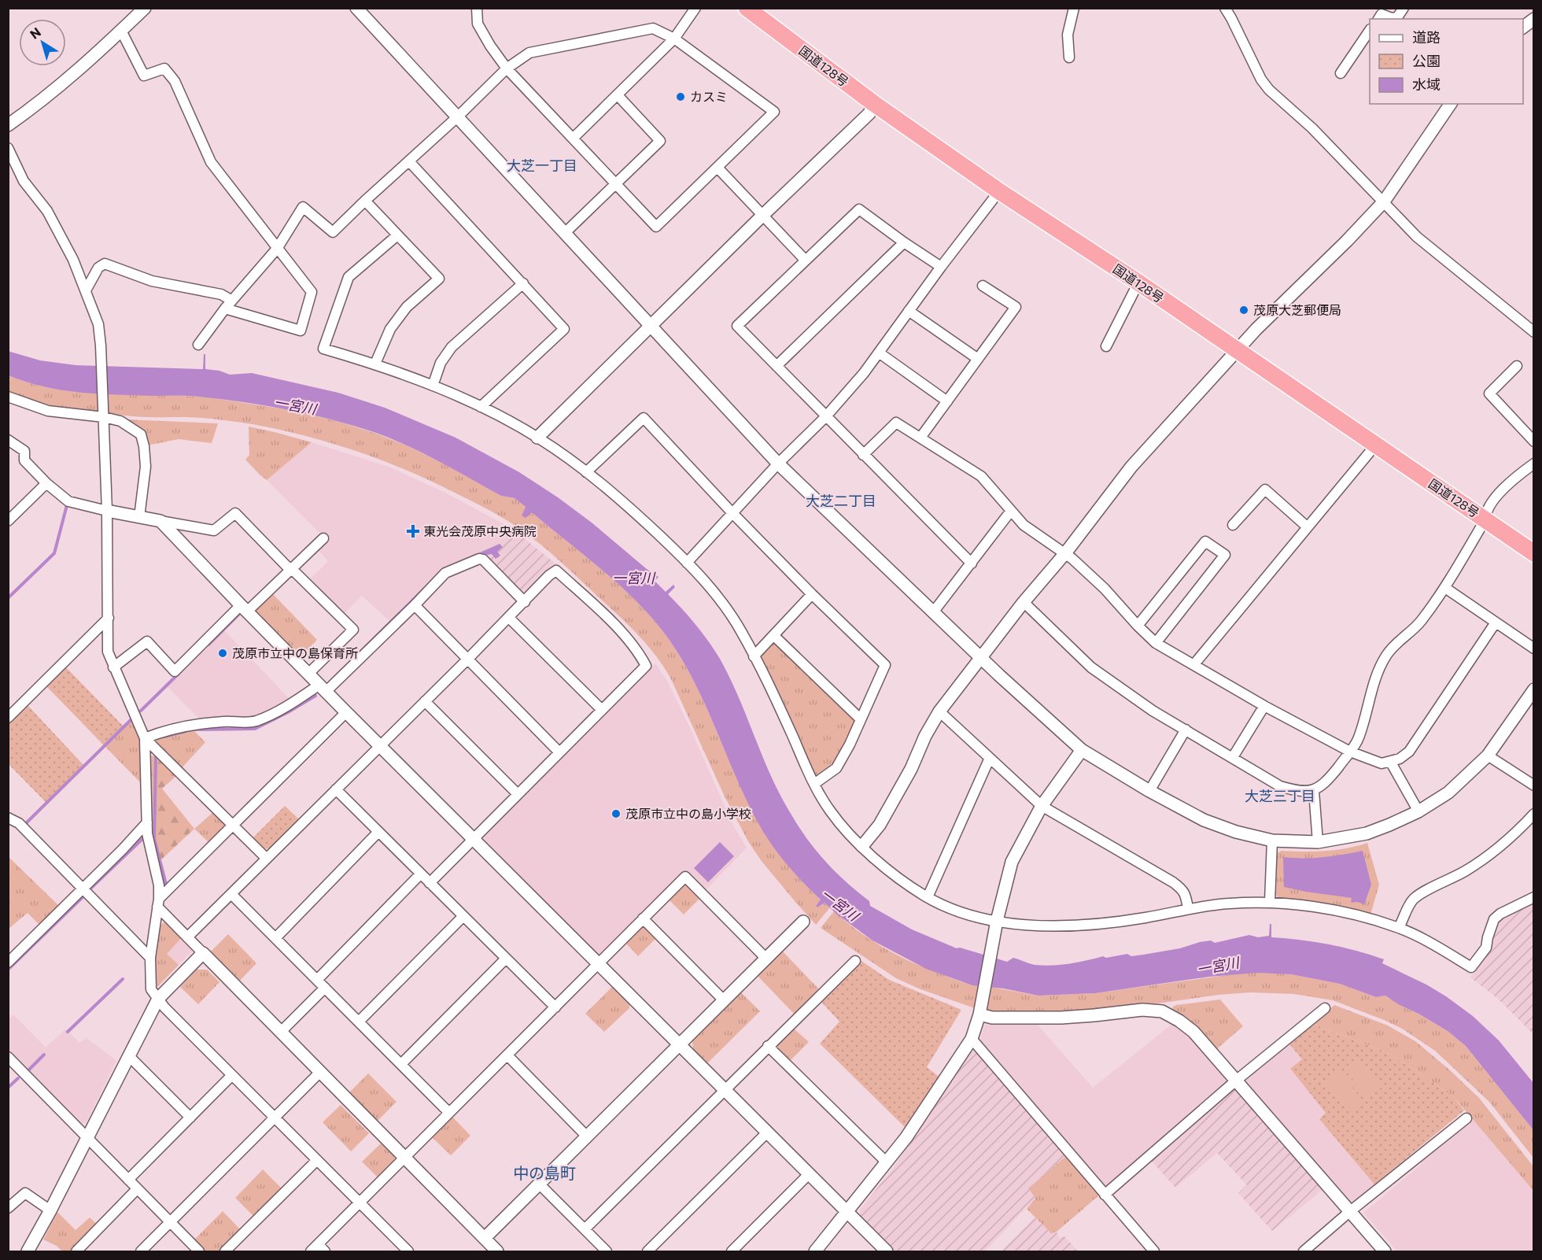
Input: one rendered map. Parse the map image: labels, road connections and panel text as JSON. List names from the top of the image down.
{
  "streets": {
    "highway": ["国道128号"]
  },
  "districts": [
    "大芝一丁目",
    "大芝二丁目",
    "大芝三丁目",
    "中の島町"
  ],
  "water": ["一宮川"],
  "places": {
    "other": [
      "カスミ",
      "茂原大芝郵便局",
      "茂原市立中の島保育所",
      "茂原市立中の島小学校"
    ],
    "health": ["東光会茂原中央病院"]
  },
  "legend": ["道路", "公園", "水域"],
  "north": "top left"
}
